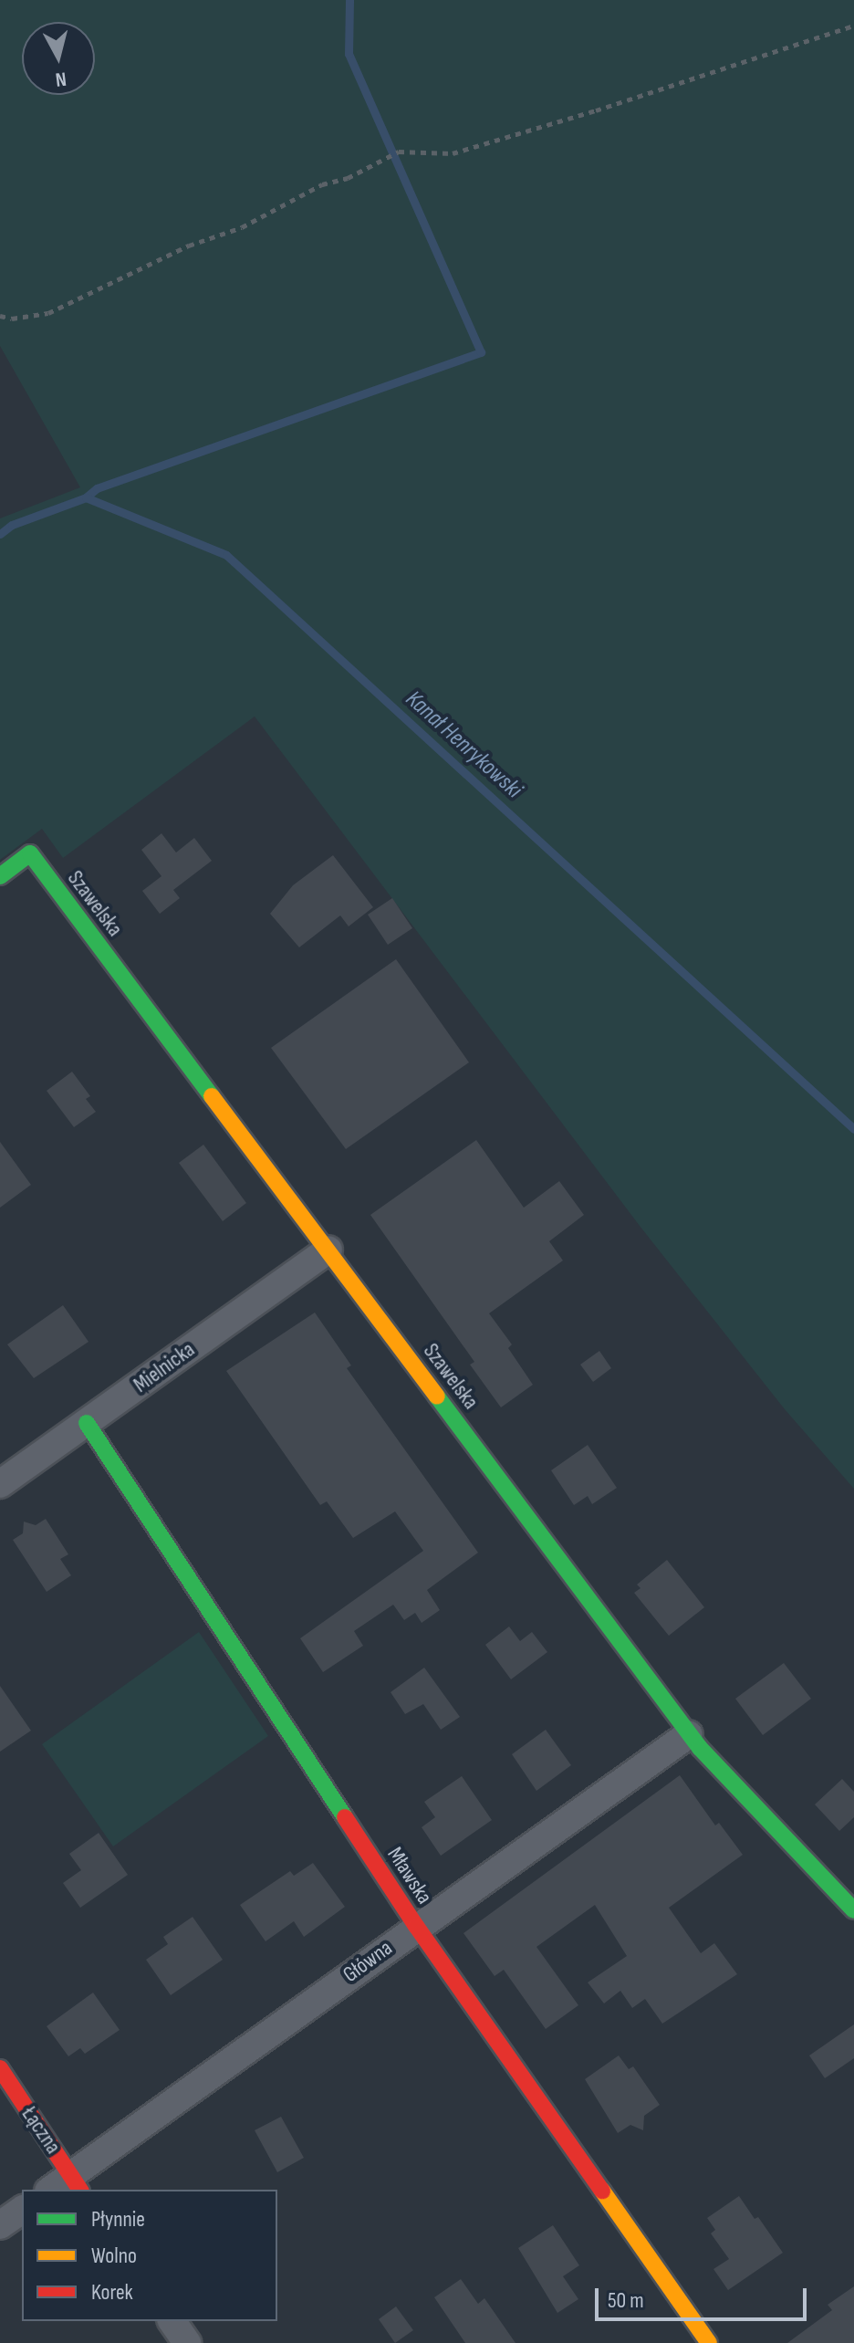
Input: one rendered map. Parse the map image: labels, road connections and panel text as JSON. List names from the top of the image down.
{
  "streets": {
    "street": [
      "Szawelska",
      "Mielnicka",
      "Mławska",
      "Główna",
      "Łączna"
    ]
  },
  "crossings": [
    ["Szawelska", "Mielnicka"],
    ["Szawelska", "Główna"],
    ["Mielnicka", "Mławska"],
    ["Mławska", "Główna"],
    ["Główna", "Łączna"]
  ],
  "water": ["Kanał Henrykowski"],
  "legend": ["Płynnie", "Wolno", "Korek"],
  "scale_bar": "50 m",
  "north": "bottom"
}
